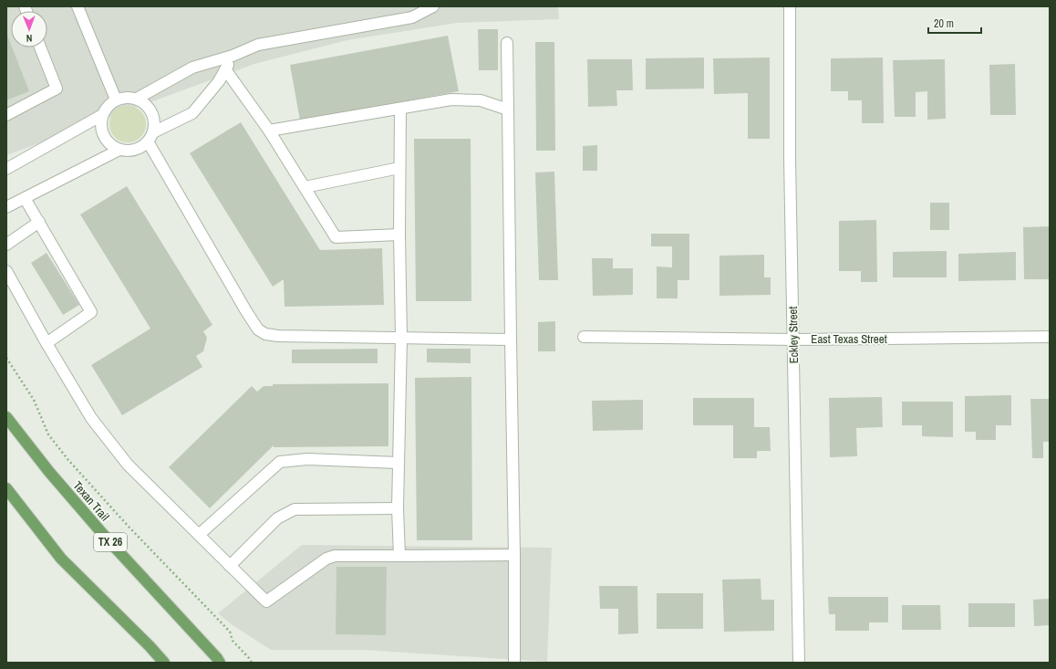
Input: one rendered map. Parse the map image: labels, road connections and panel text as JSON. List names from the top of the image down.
{
  "streets": {
    "main road": ["Texan Trail", "TX 26"],
    "street": ["Eckley Street", "East Texas Street"]
  },
  "crossings": [
    ["Eckley Street", "East Texas Street"]
  ],
  "scale_bar": "20 m",
  "north": "bottom"
}
